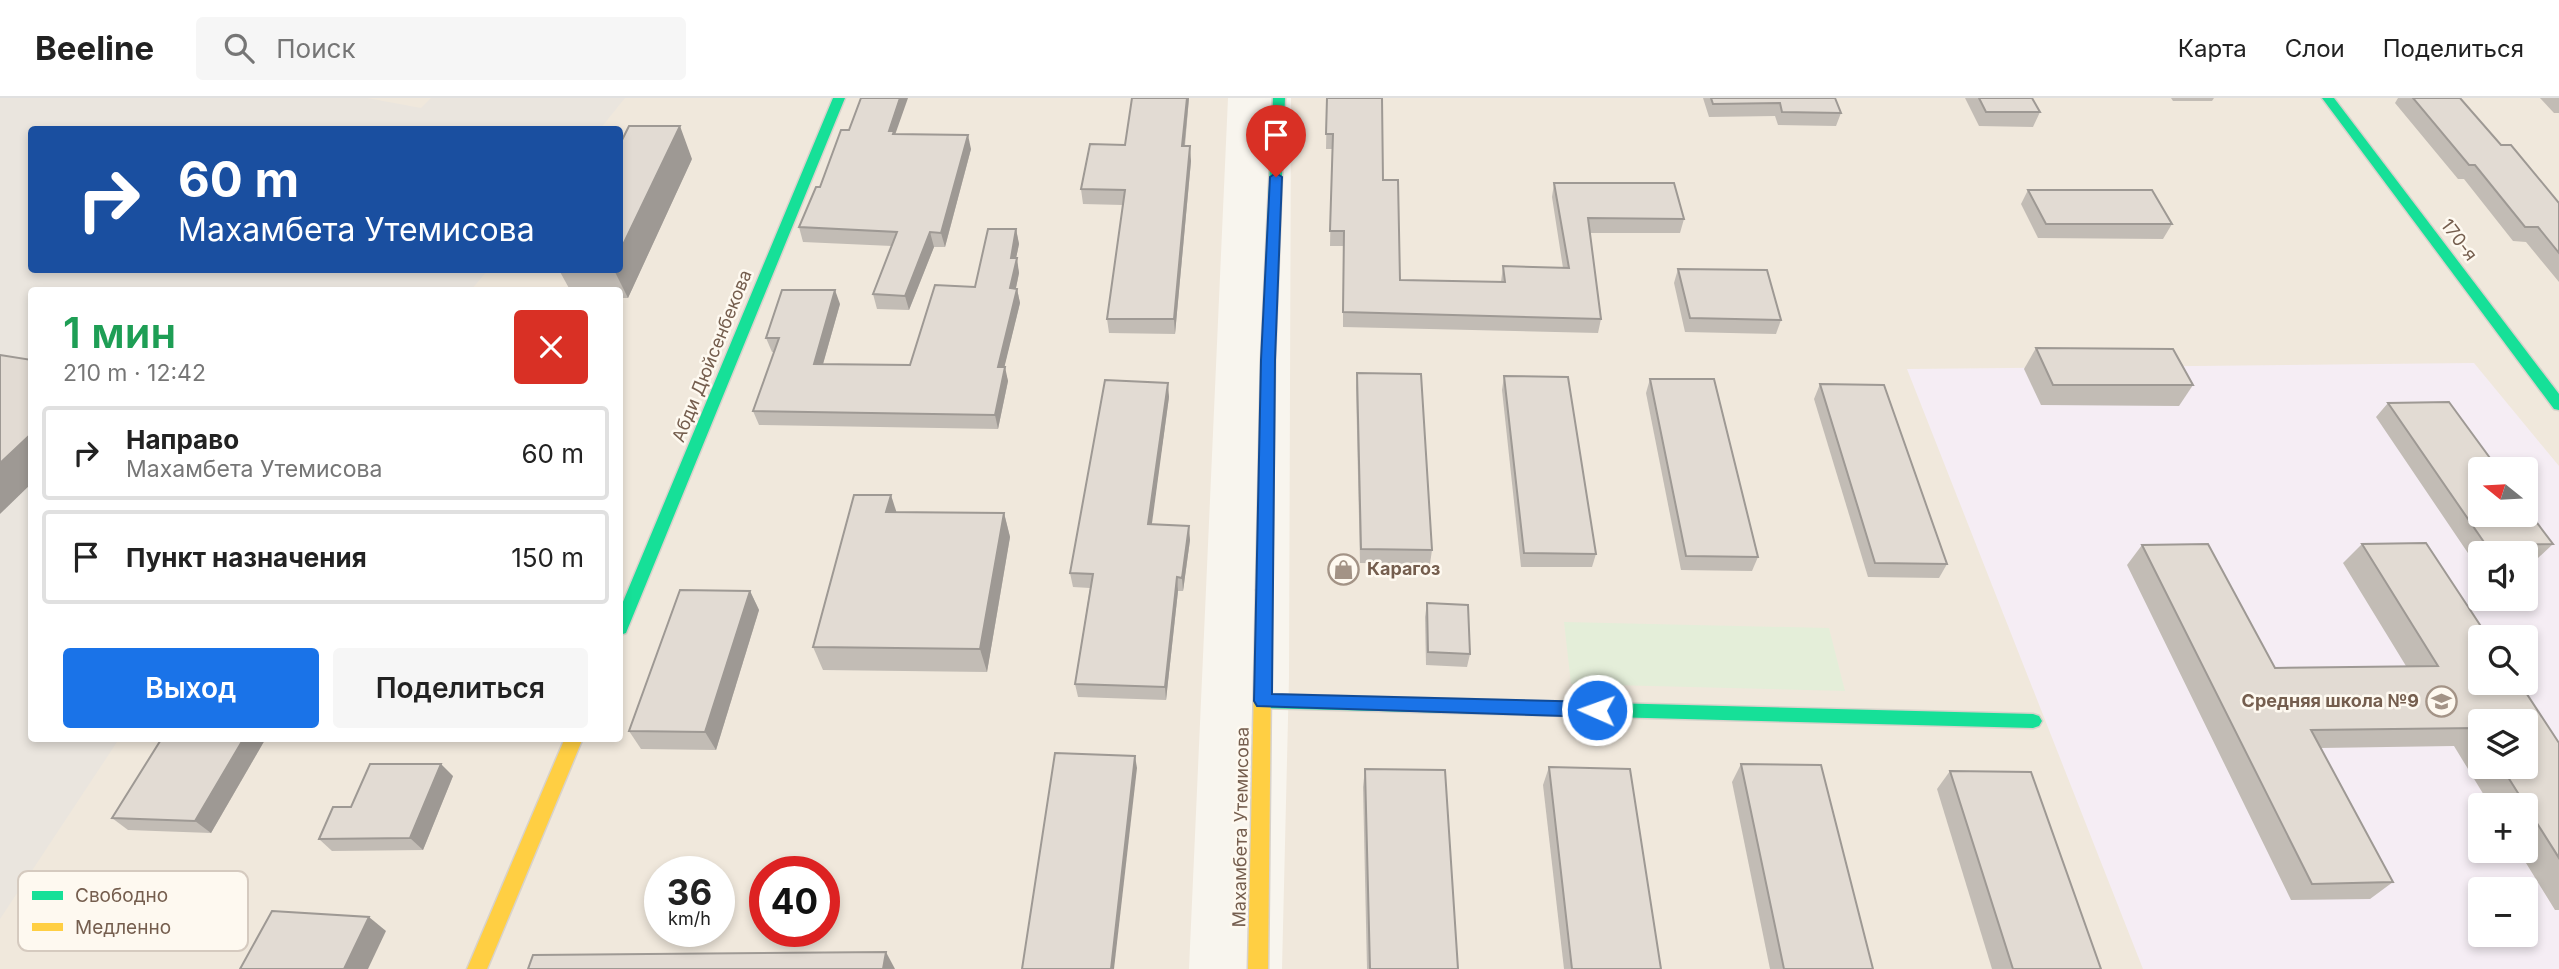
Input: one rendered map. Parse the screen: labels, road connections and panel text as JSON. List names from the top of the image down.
{
  "streets": {
    "street": ["170-я", "Абди Дюйсенбекова", "Махамбета Утемисова"]
  },
  "places": {
    "shop": ["Карагоз"],
    "school or university": ["Средняя школа №9"]
  },
  "legend": ["Свободно", "Медленно"],
  "north": "left",
  "page": {
    "header": "Beeline",
    "search": "Поиск",
    "nav": ["Карта", "Слои", "Поделиться"],
    "turn": ["60 m", "Махамбета Утемисова"],
    "heading": ["1 мин", "210 m · 12:42"],
    "list": [
      {
        "name": "Направо",
        "note": "Махамбета Утемисова",
        "value": "60 m"
      },
      {
        "name": "Пункт назначения",
        "value": "150 m"
      }
    ],
    "map_buttons": ["+", "−"],
    "buttons": ["Выход", "Поделиться"],
    "speed": "36 km/h",
    "limit": "40"
  }
}
